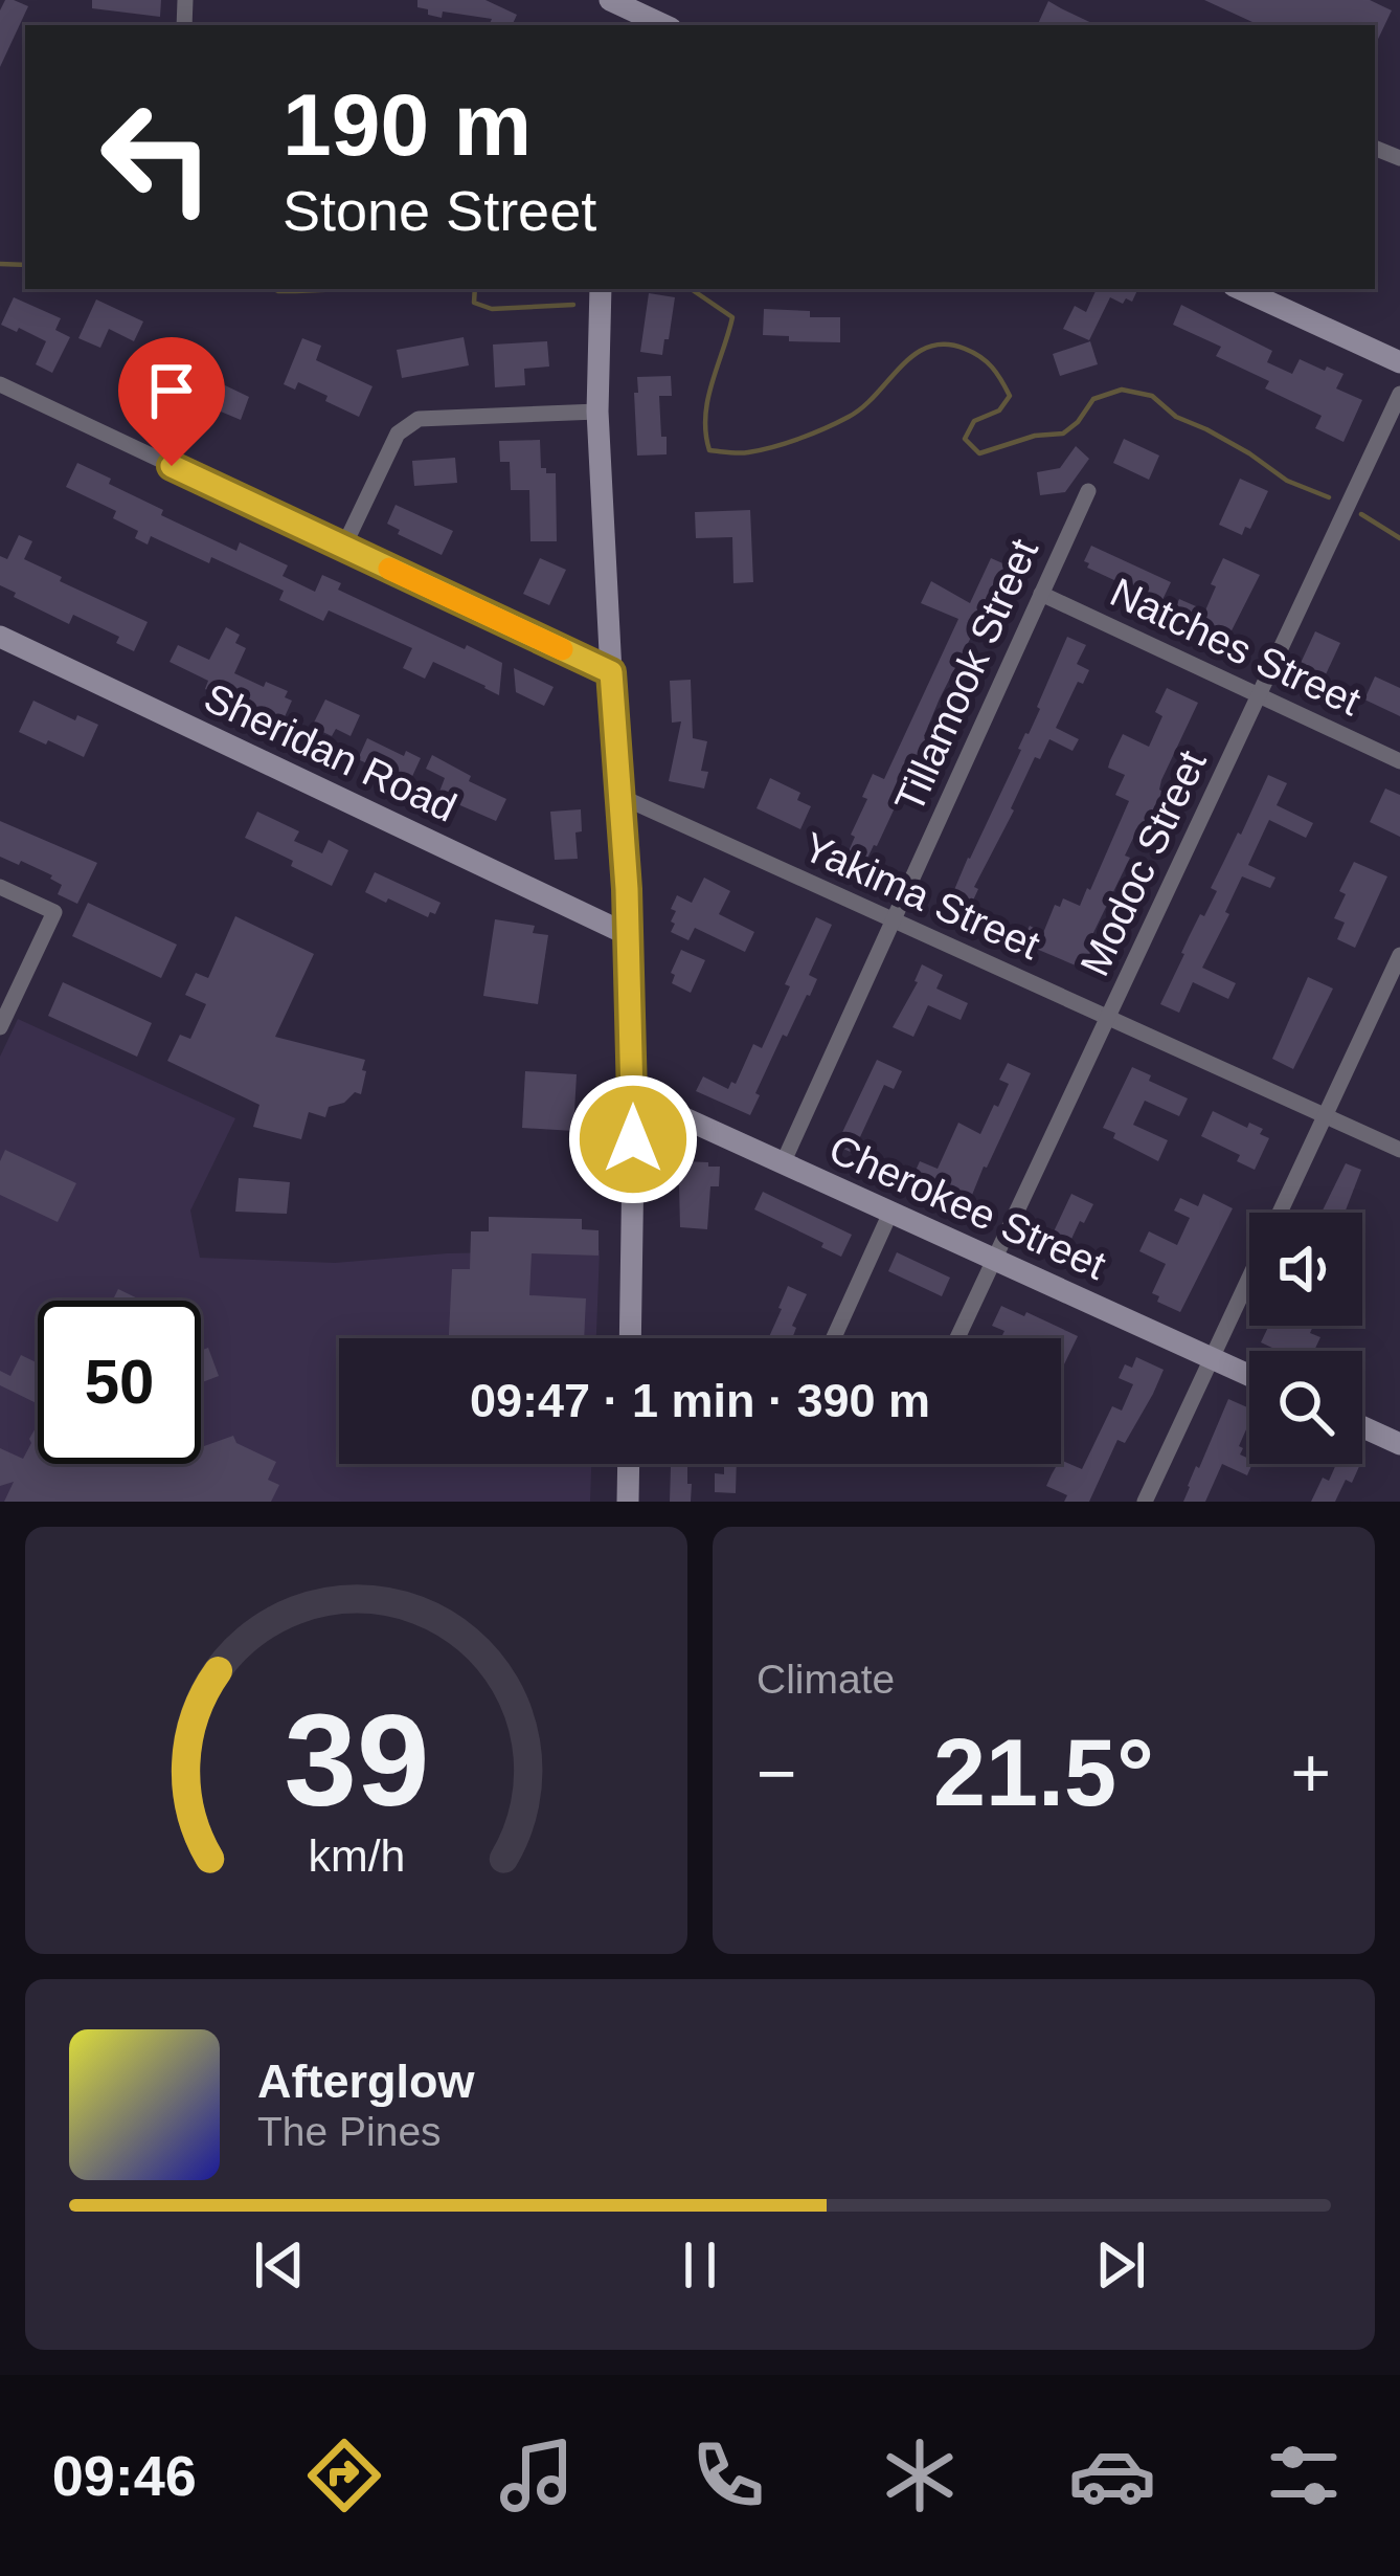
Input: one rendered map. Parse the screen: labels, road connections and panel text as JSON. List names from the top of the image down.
{
  "streets": {
    "street": [
      "Natches Street",
      "Tillamook Street",
      "Sheridan Road",
      "Modoc Street",
      "Yakima Street",
      "Cherokee Street"
    ]
  },
  "crossings": [
    ["Natches Street", "Tillamook Street"],
    ["Natches Street", "Modoc Street"],
    ["Tillamook Street", "Yakima Street"],
    ["Tillamook Street", "Cherokee Street"],
    ["Modoc Street", "Yakima Street"],
    ["Modoc Street", "Cherokee Street"]
  ],
  "page": {
    "turn": ["190 m", "Stone Street"],
    "limit": "50",
    "trip": "09:47 · 1 min · 390 m",
    "tile": "Climate",
    "heat": ["−", "21.5°", "+"],
    "song": ["Afterglow", "The Pines"],
    "tabs": "09:46",
    "gauge": ["39", "km/h"]
  }
}
